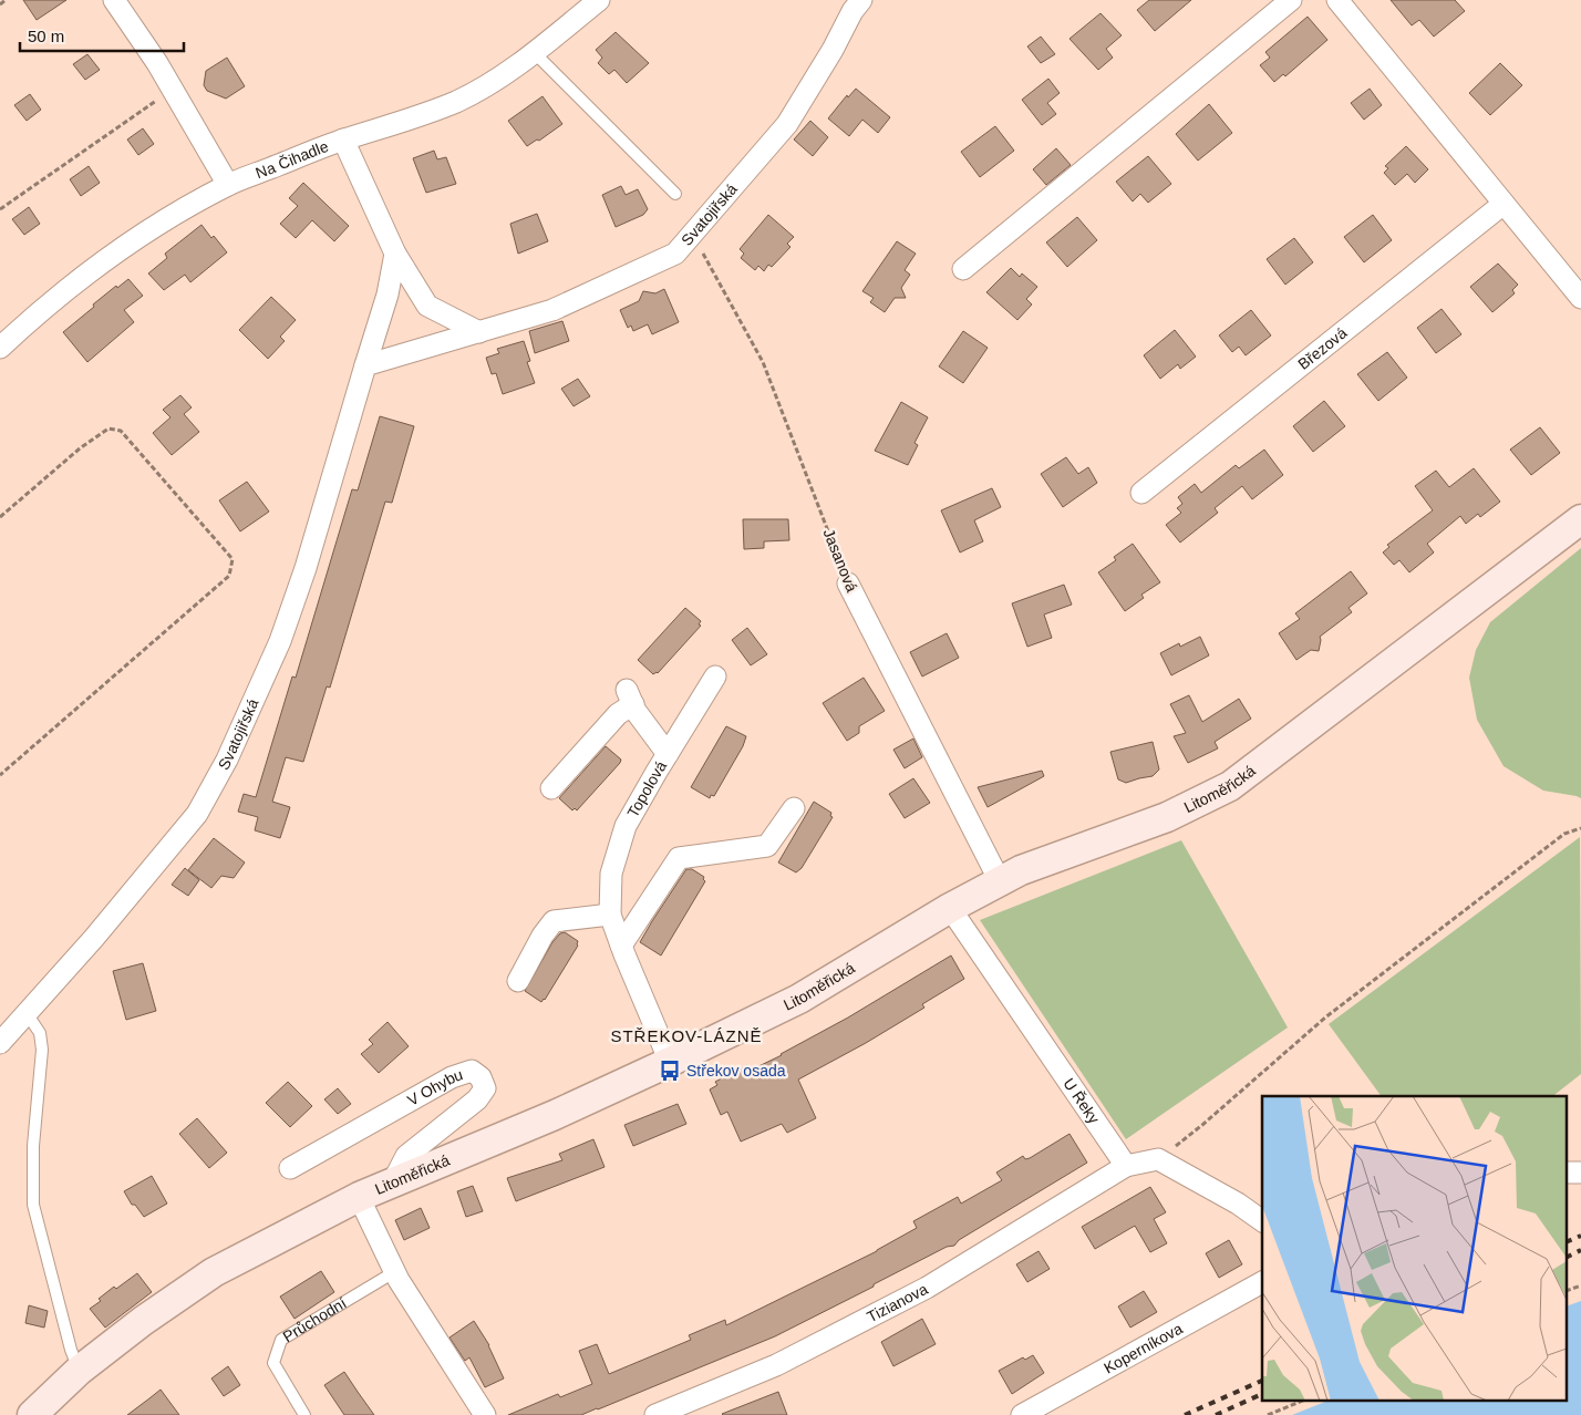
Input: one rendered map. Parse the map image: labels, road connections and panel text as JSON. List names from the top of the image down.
{
  "streets": {
    "main road": ["Litoměřická"],
    "street": [
      "Na Čihadle",
      "Svatojiřská",
      "Březová",
      "Jasanová",
      "Topolová",
      "V Ohybu",
      "U Řeky",
      "Tizianova",
      "Koperníkova"
    ],
    "lane": ["Průchodní"]
  },
  "crossings": [
    ["Svatojiřská", "Jasanová"],
    ["Jasanová", "Litoměřická"],
    ["Litoměřická", "Topolová"],
    ["Litoměřická", "V Ohybu"],
    ["Litoměřická", "U Řeky"],
    ["U Řeky", "Tizianova"]
  ],
  "districts": ["STŘEKOV-LÁZNĚ"],
  "places": {
    "bus stop": ["Střekov osada"]
  },
  "scale_bar": "50 m"
}
